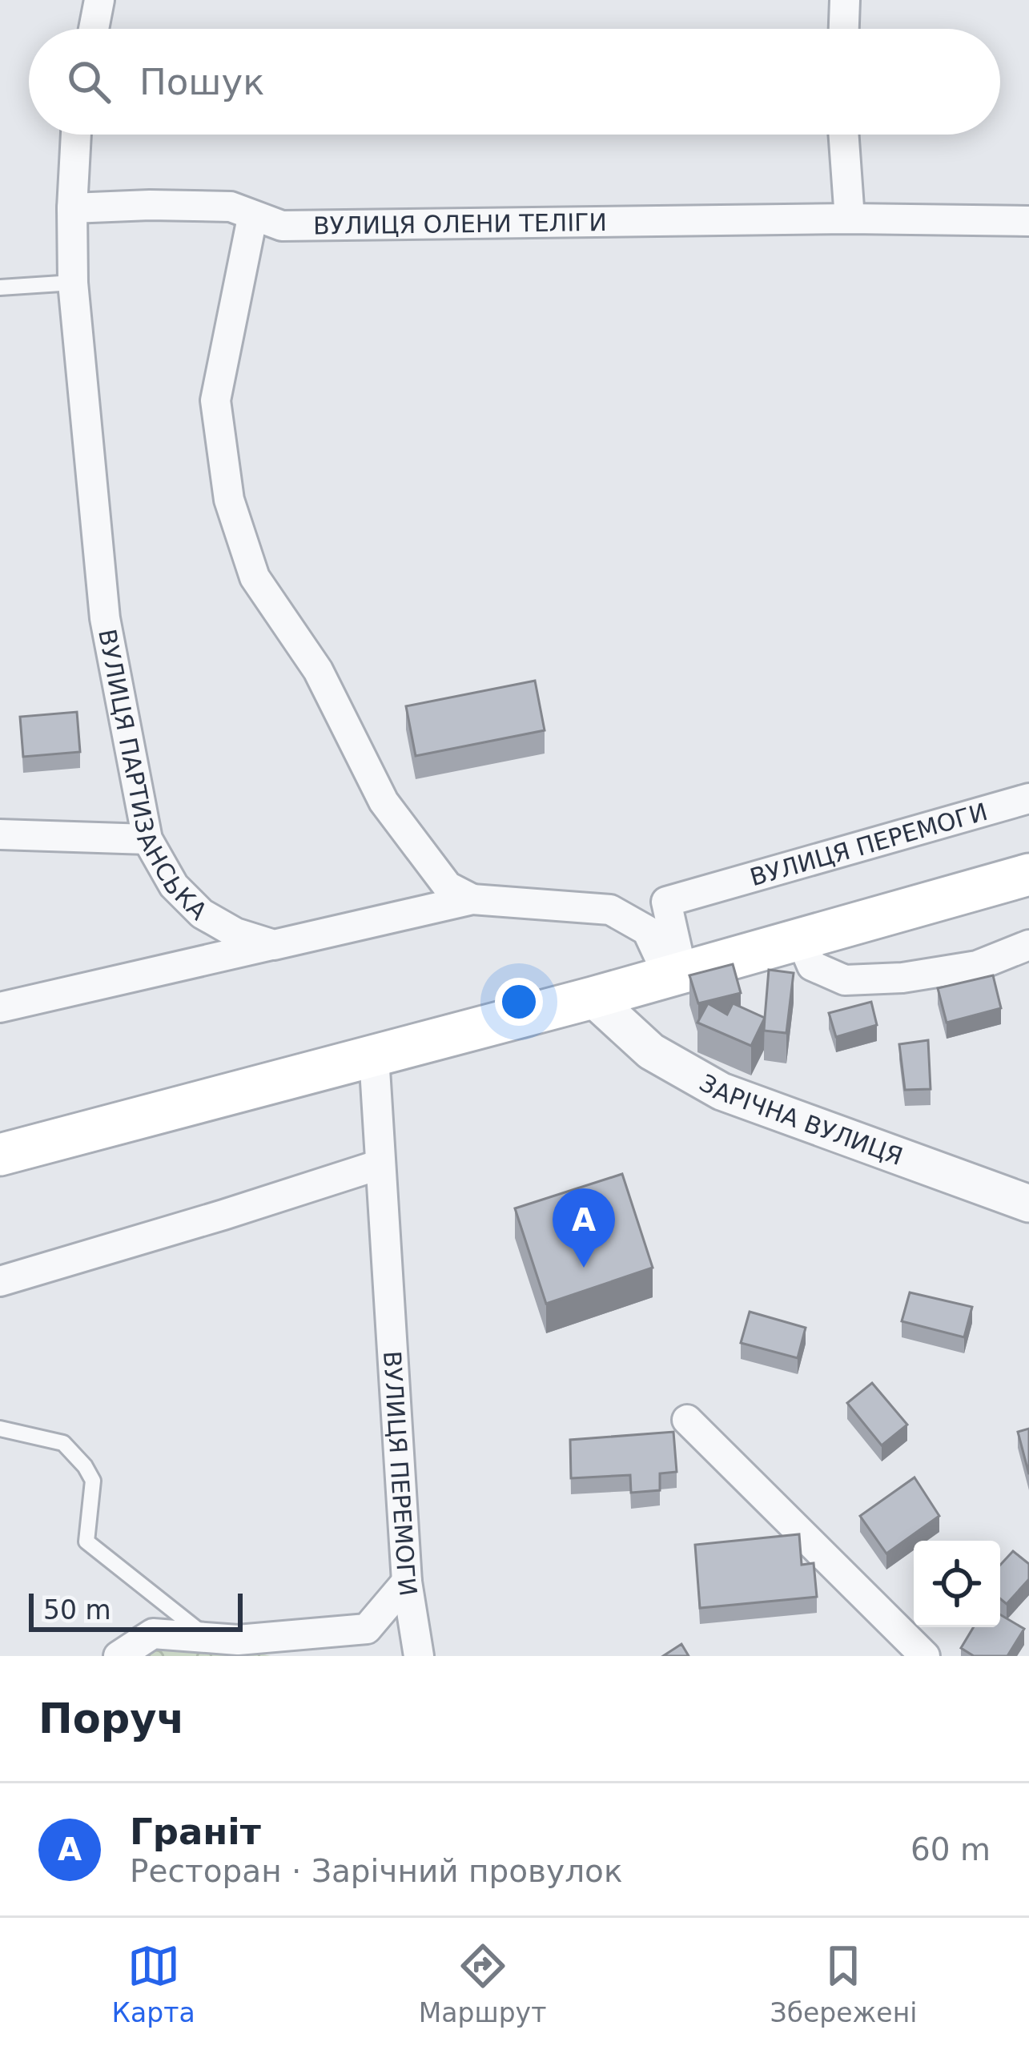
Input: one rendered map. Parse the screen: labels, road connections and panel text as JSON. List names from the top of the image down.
{
  "streets": {
    "street": [
      "ВУЛИЦЯ ОЛЕНИ ТЕЛІГИ",
      "ВУЛИЦЯ ПАРТИЗАНСЬКА",
      "ВУЛИЦЯ ПЕРЕМОГИ",
      "ЗАРІЧНА ВУЛИЦЯ"
    ]
  },
  "crossings": [
    ["ВУЛИЦЯ ОЛЕНИ ТЕЛІГИ", "ВУЛИЦЯ ПАРТИЗАНСЬКА"]
  ],
  "scale_bar": "50 m",
  "page": {
    "search": "Пошук",
    "pins": "A",
    "scale": "50 m",
    "heading": "Поруч",
    "list": [
      {
        "mark": "A",
        "name": "Граніт",
        "note": "Ресторан · Зарічний провулок",
        "value": "60 m"
      }
    ],
    "nav": ["Карта", "Маршрут", "Збережені"]
  }
}
